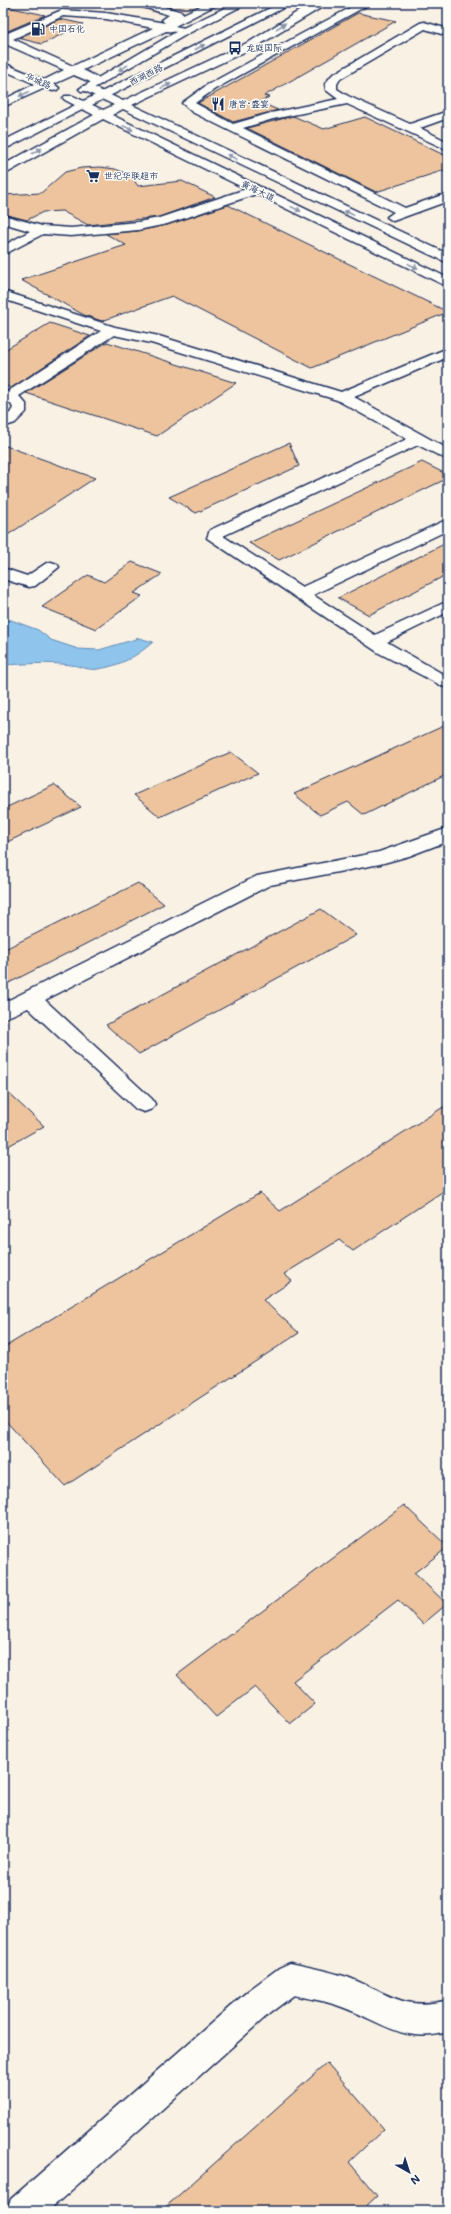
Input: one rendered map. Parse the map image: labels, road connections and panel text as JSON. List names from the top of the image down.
{
  "streets": {
    "street": ["西湖西路", "华城路", "黄海大道"]
  },
  "crossings": [
    ["西湖西路", "华城路"],
    ["西湖西路", "黄海大道"],
    ["华城路", "黄海大道"]
  ],
  "places": {
    "fuel station": ["中国石化"],
    "bus stop": ["龙庭国际"],
    "restaurant": ["唐宫·盛宴"],
    "supermarket": ["世纪华联超市"]
  },
  "north": "bottom right"
}
